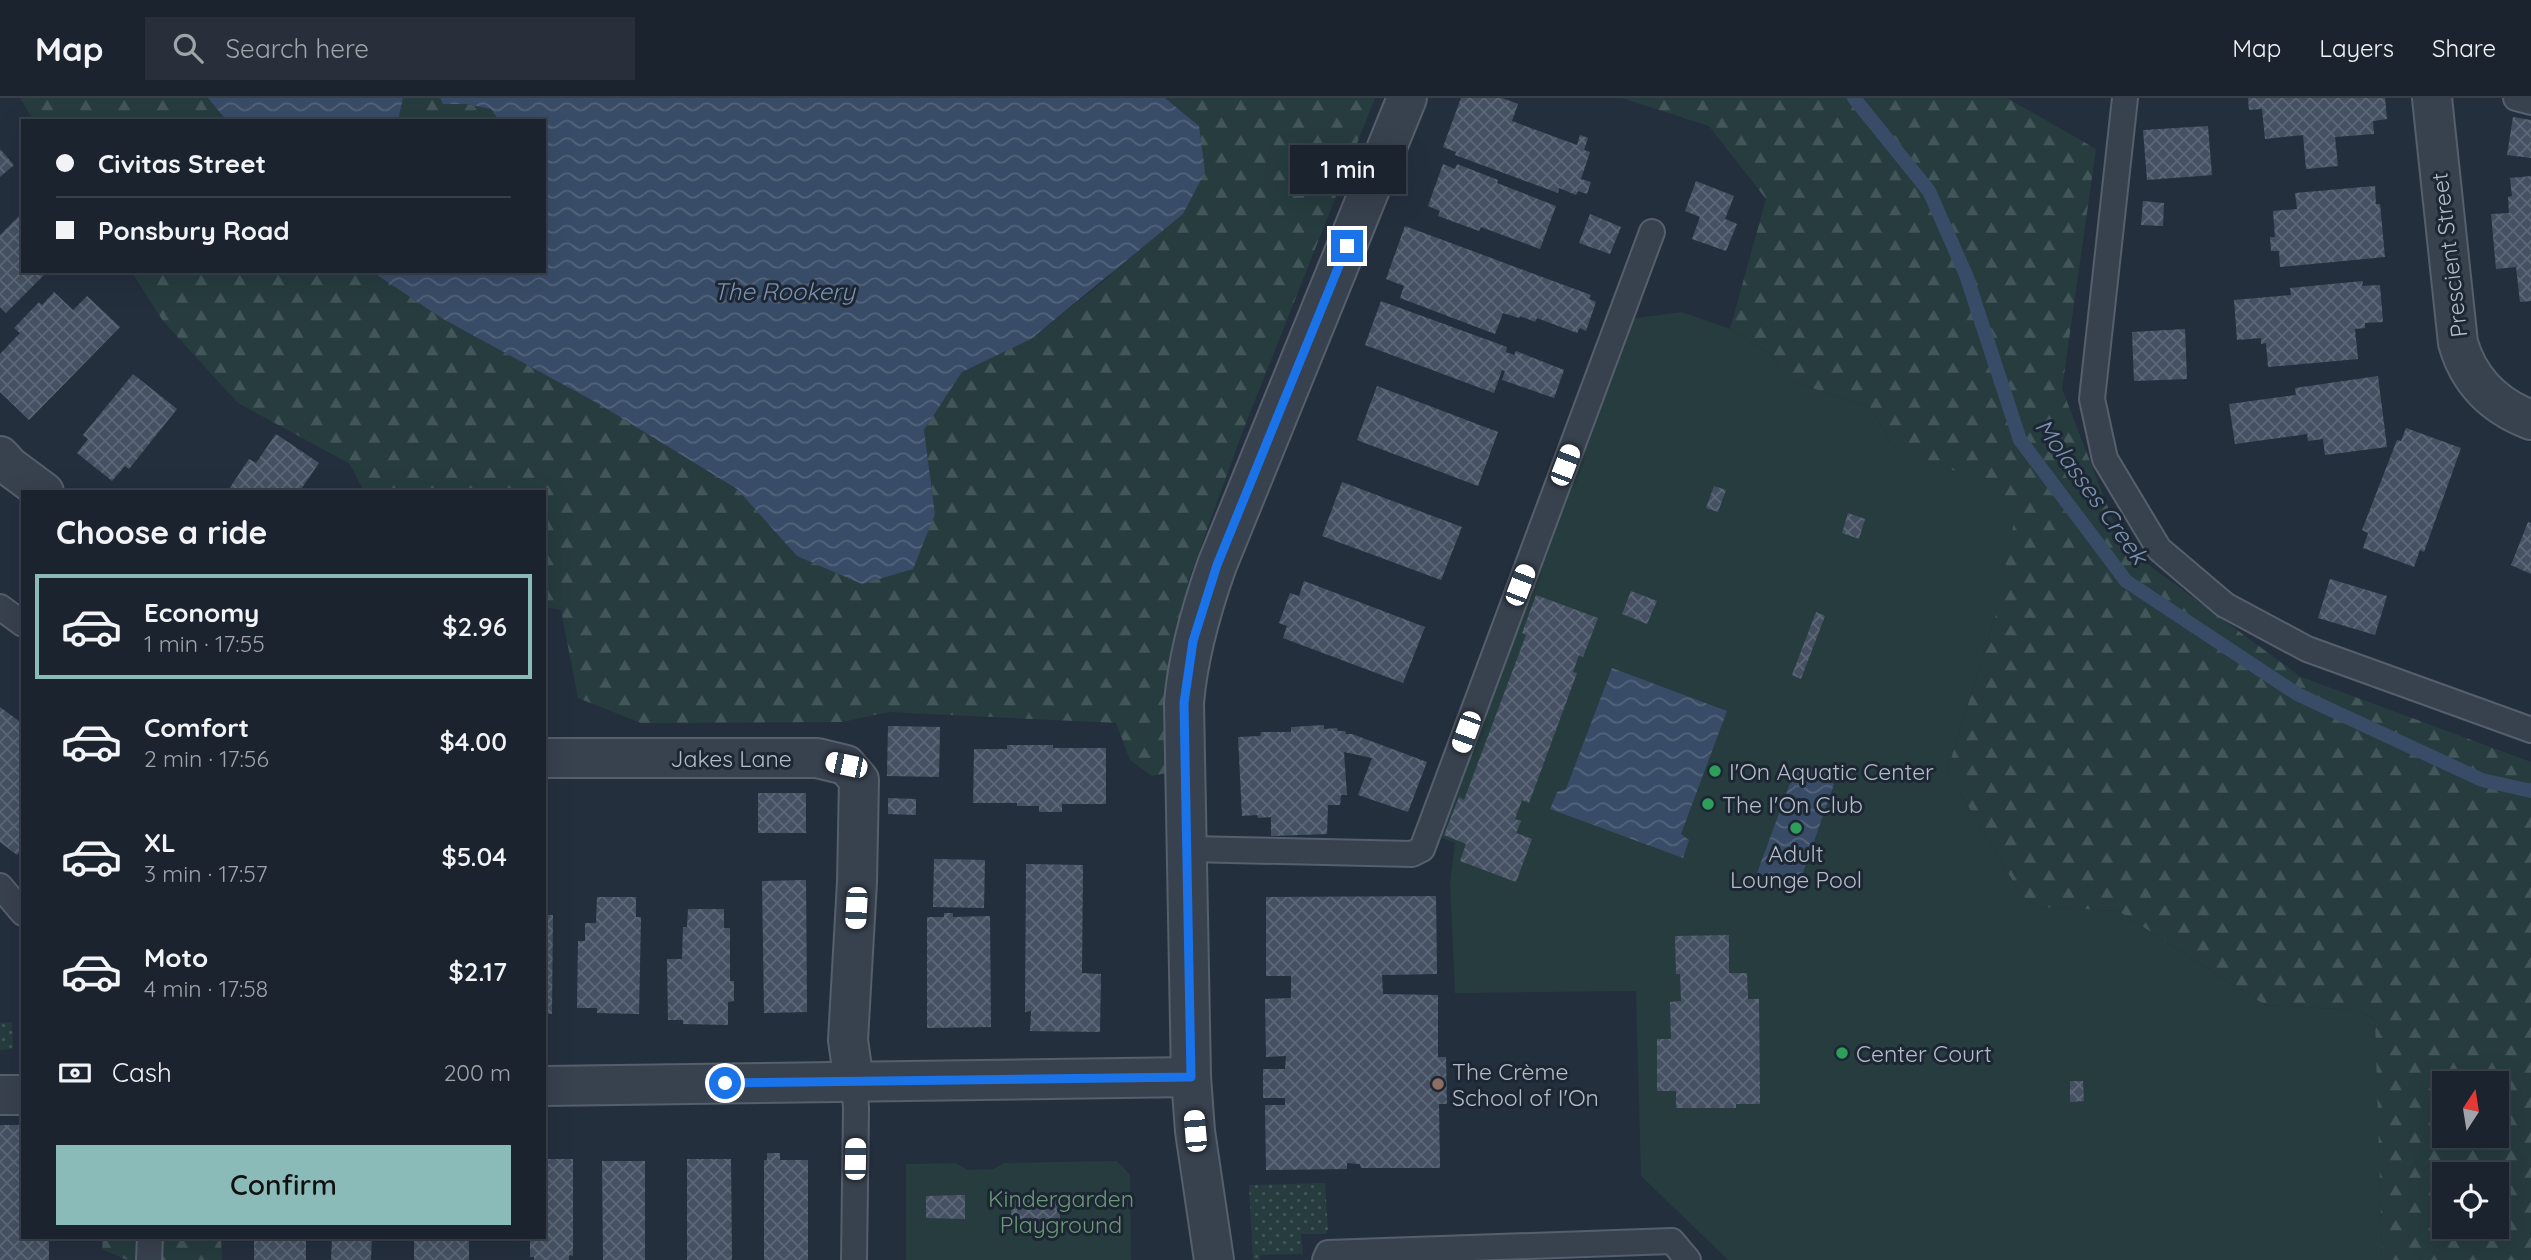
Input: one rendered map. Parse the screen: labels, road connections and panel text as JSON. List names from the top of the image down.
{
  "streets": {
    "street": ["Prescient Street", "Jakes Lane"]
  },
  "water": ["The Rookery", "Molasses Creek"],
  "parks": ["Kindergarden Playground"],
  "places": [
    "I'On Aquatic Center",
    "The I'On Club",
    "Adult Lounge Pool",
    "Center Court",
    "The Crème School of I'On"
  ],
  "north": "top",
  "page": {
    "header": "Map",
    "search": "Search here",
    "nav": ["Map", "Layers", "Share"],
    "banner": ["Civitas Street", "Ponsbury Road"],
    "bubble": "1 min",
    "heading": "Choose a ride",
    "list": [
      {
        "name": "Economy",
        "note": "1 min · 17:55",
        "value": "$2.96"
      },
      {
        "name": "Comfort",
        "note": "2 min · 17:56",
        "value": "$4.00"
      },
      {
        "name": "XL",
        "note": "3 min · 17:57",
        "value": "$5.04"
      },
      {
        "name": "Moto",
        "note": "4 min · 17:58",
        "value": "$2.17"
      }
    ],
    "pay": ["Cash", "200 m"],
    "buttons": "Confirm"
  }
}
